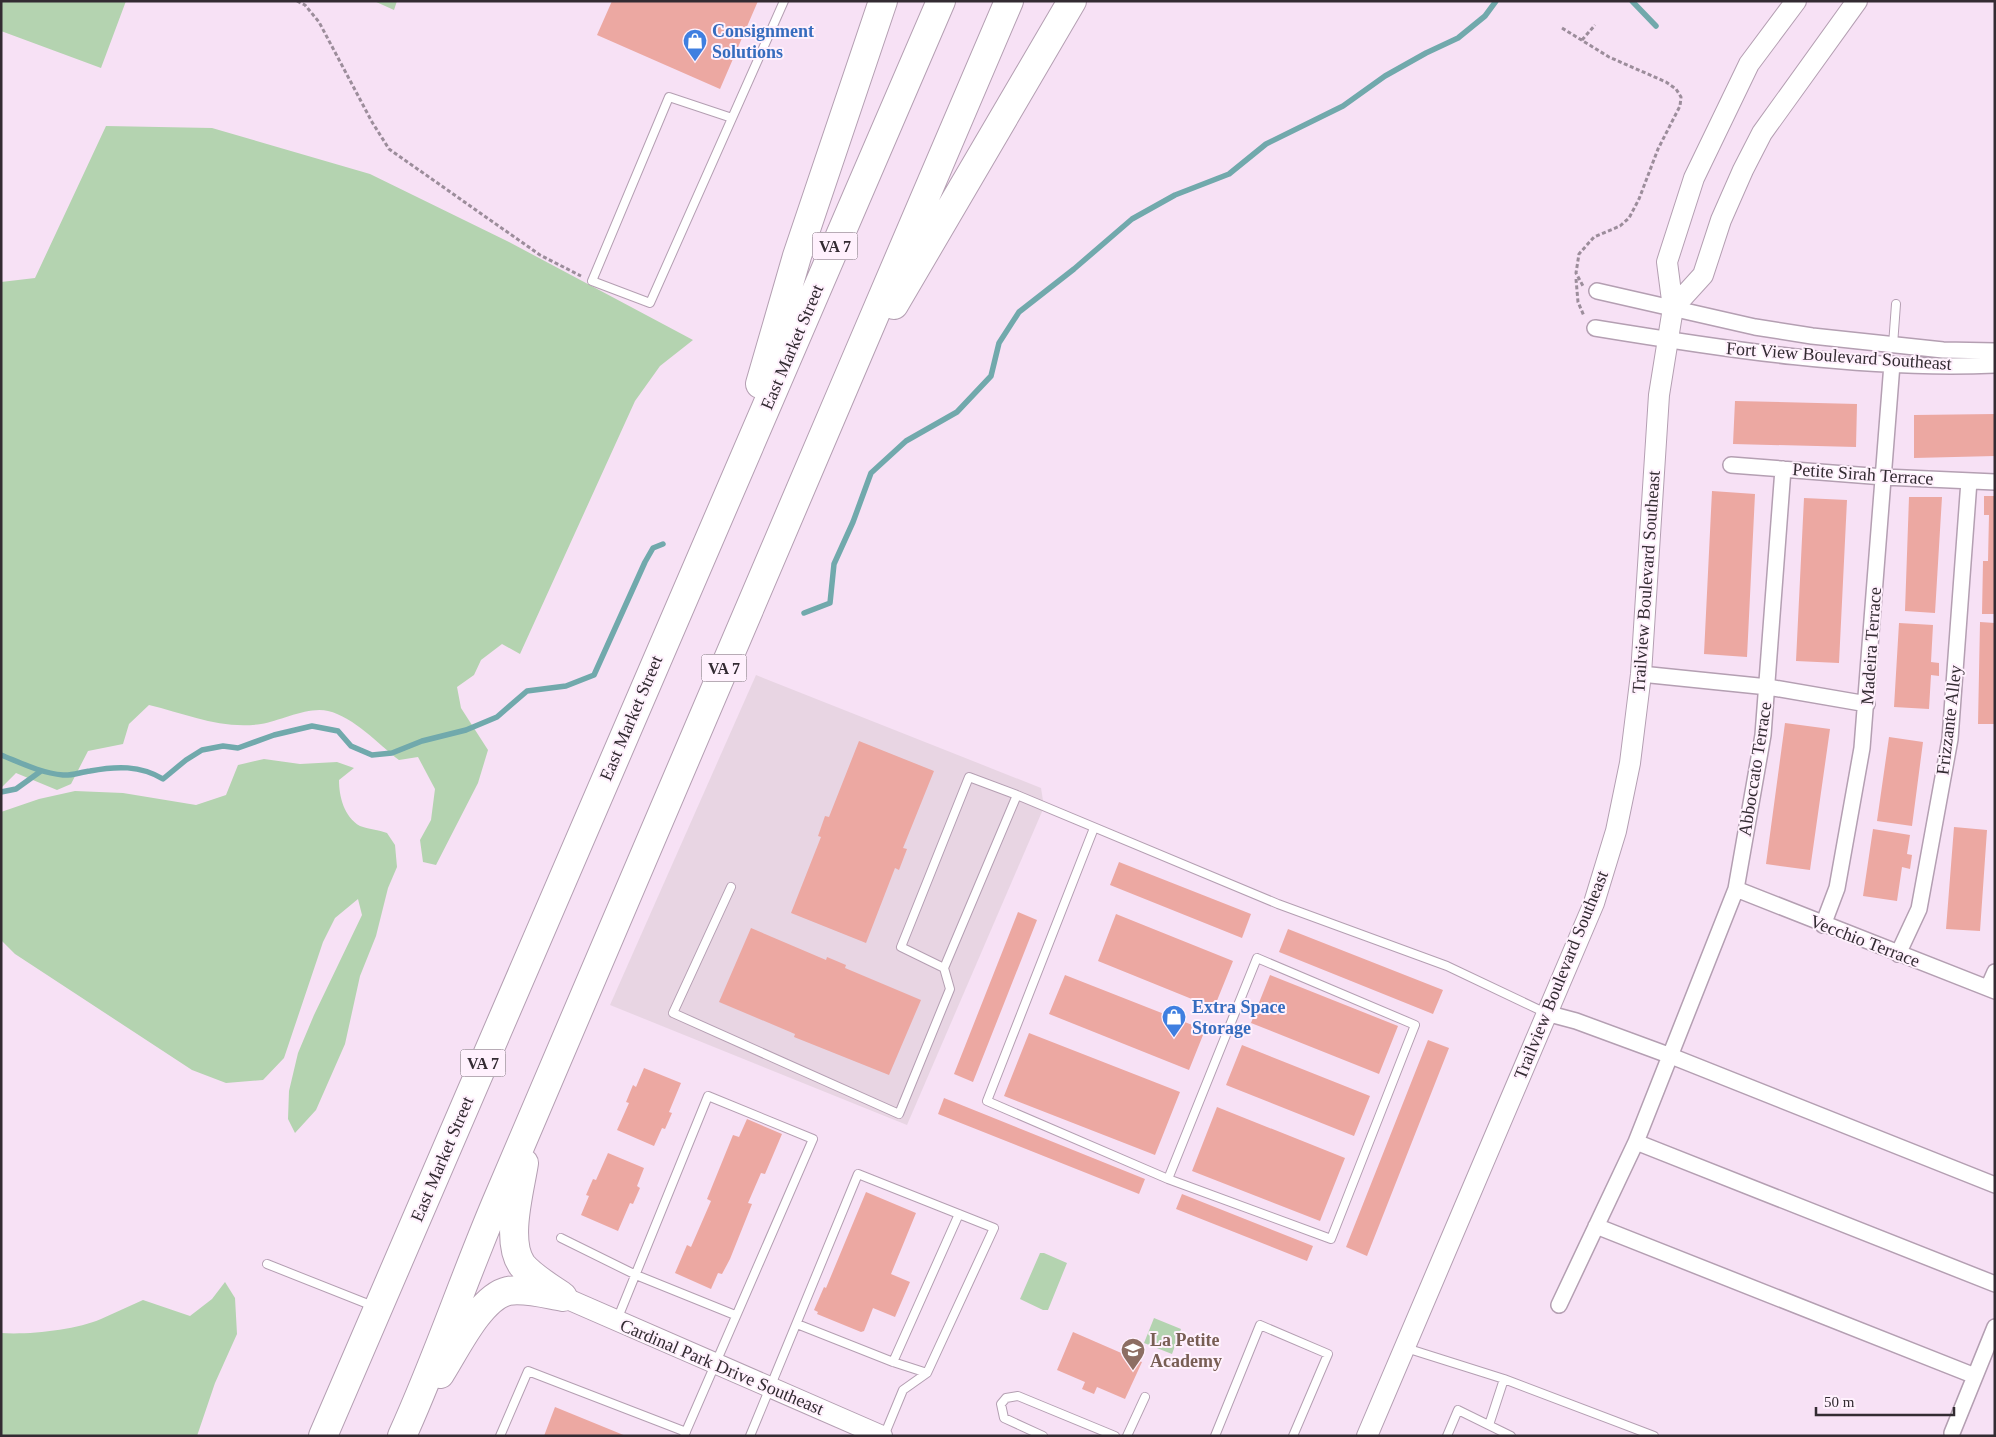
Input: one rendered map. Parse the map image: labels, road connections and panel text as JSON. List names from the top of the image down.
{
  "streets": {
    "highway": ["VA 7", "East Market Street"],
    "street": [
      "Fort View Boulevard Southeast",
      "Petite Sirah Terrace",
      "Trailview Boulevard Southeast",
      "Madeira Terrace",
      "Frizzante Alley",
      "Abboccato Terrace",
      "Vecchio Terrace",
      "Cardinal Park Drive Southeast"
    ]
  },
  "crossings": [
    ["VA 7", "East Market Street"],
    ["Fort View Boulevard Southeast", "Trailview Boulevard Southeast"],
    ["Fort View Boulevard Southeast", "Madeira Terrace"],
    ["Petite Sirah Terrace", "Madeira Terrace"],
    ["Petite Sirah Terrace", "Frizzante Alley"],
    ["Petite Sirah Terrace", "Abboccato Terrace"],
    ["Madeira Terrace", "Vecchio Terrace"],
    ["Frizzante Alley", "Vecchio Terrace"],
    ["Abboccato Terrace", "Vecchio Terrace"]
  ],
  "places": {
    "shop": ["Consignment Solutions", "Extra Space Storage"],
    "school or university": ["La Petite Academy"]
  },
  "scale_bar": "50 m"
}
